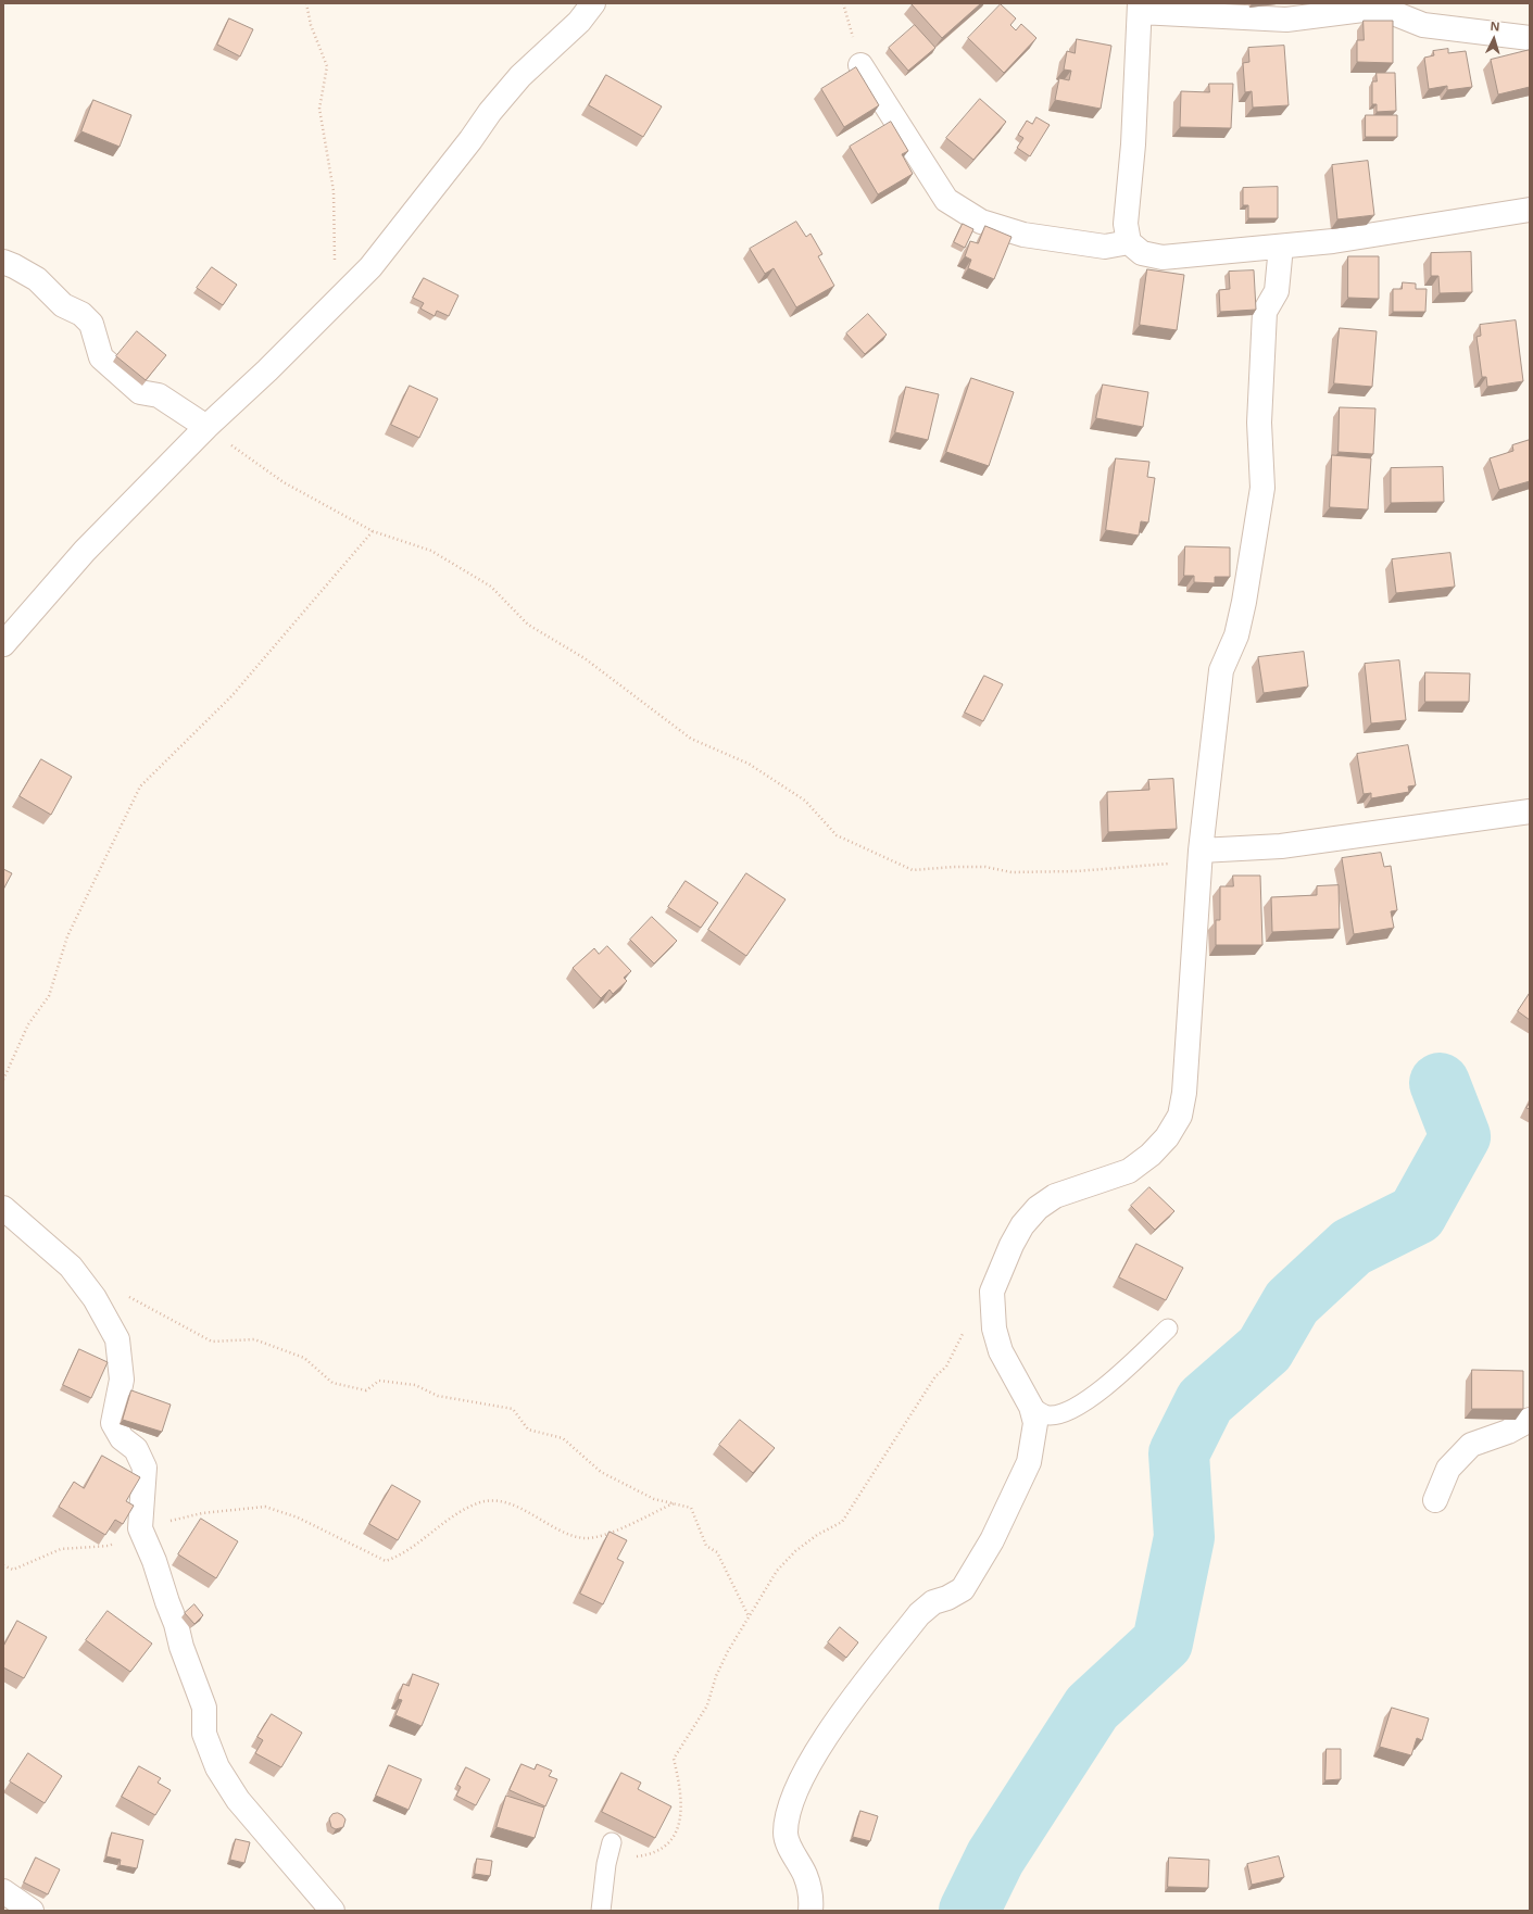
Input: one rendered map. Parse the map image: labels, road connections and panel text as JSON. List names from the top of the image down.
{
  "north": "top"
}
